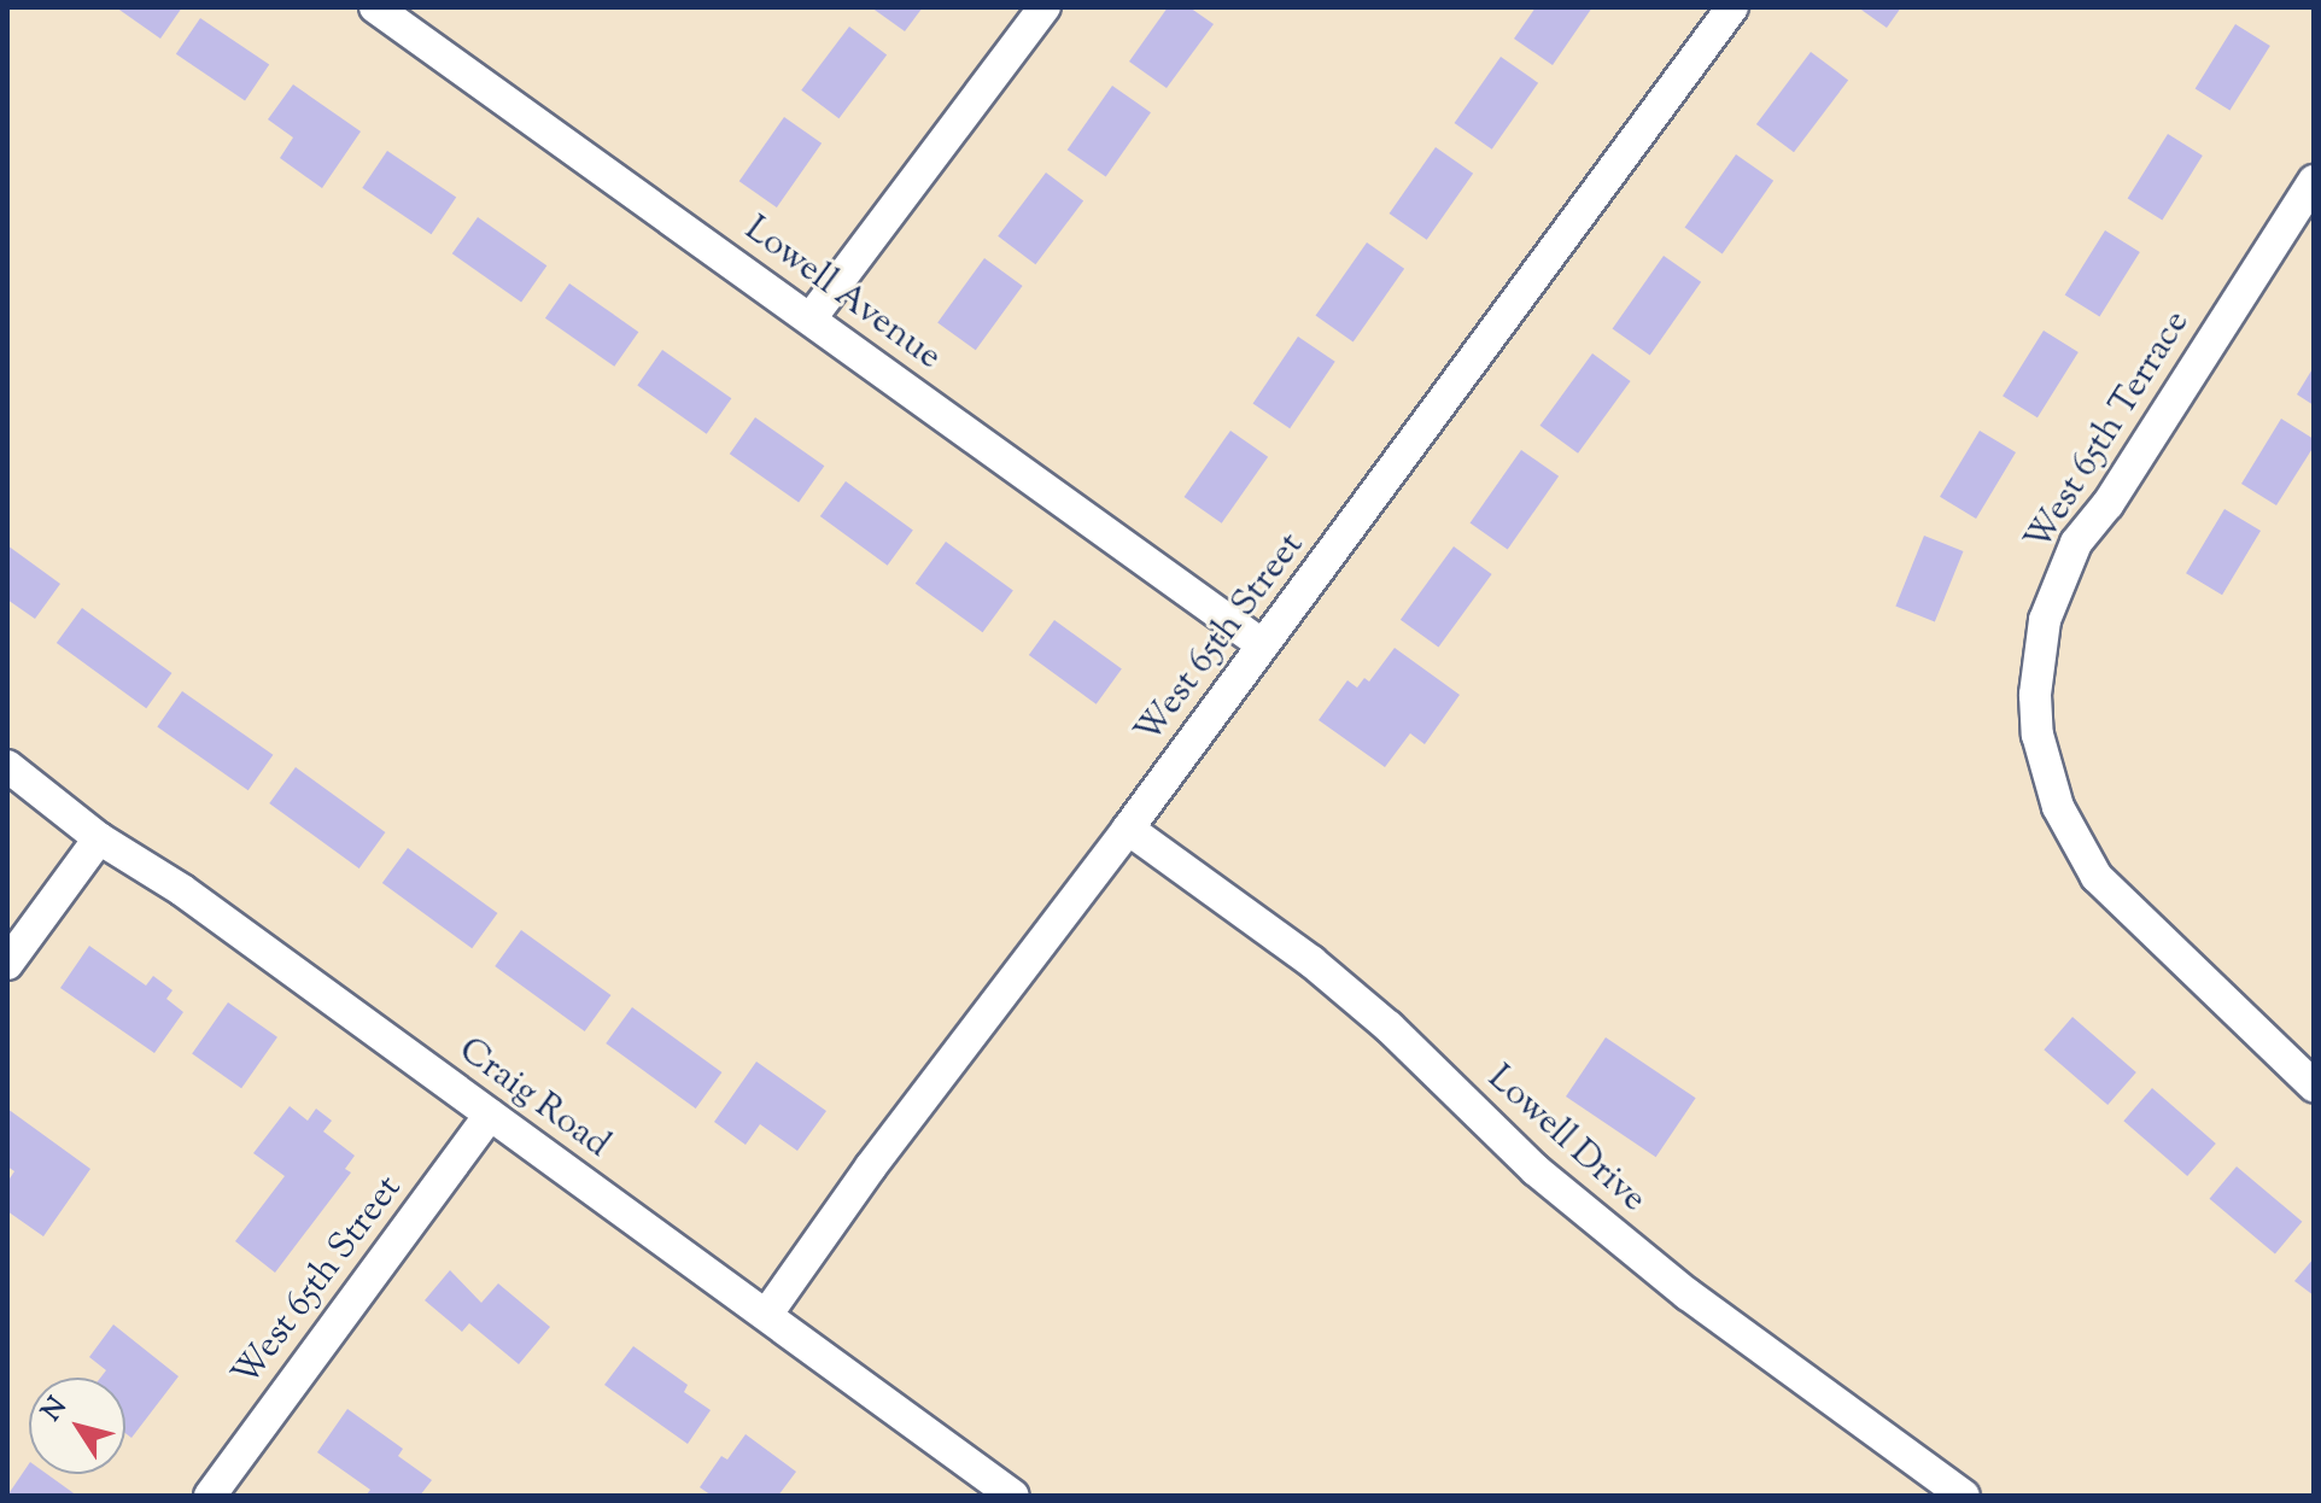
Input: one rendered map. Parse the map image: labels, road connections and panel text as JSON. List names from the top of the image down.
{
  "streets": {
    "street": [
      "Lowell Avenue",
      "West 65th Terrace",
      "West 65th Street",
      "Craig Road",
      "Lowell Drive"
    ]
  },
  "crossings": [
    ["Lowell Avenue", "West 65th Street"],
    ["West 65th Street", "Craig Road"],
    ["West 65th Street", "Lowell Drive"]
  ],
  "north": "top left"
}
